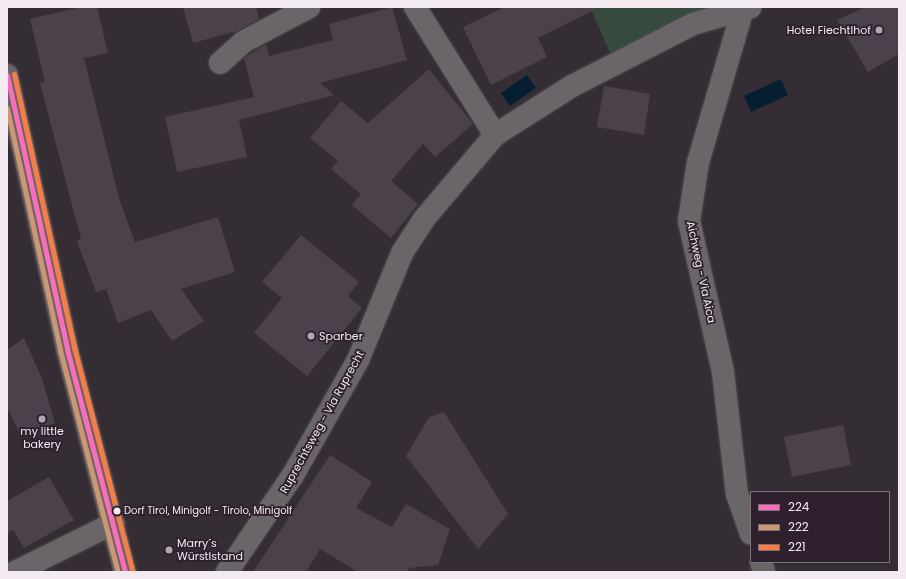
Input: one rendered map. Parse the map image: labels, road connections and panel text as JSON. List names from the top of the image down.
{
  "streets": {
    "street": ["Aichweg - Via Aica", "Ruprechtsweg - Via Ruprecht"]
  },
  "crossings": [
    ["Aichweg - Via Aica", "Ruprechtsweg - Via Ruprecht"]
  ],
  "places": [
    "Hotel Fiechtlhof",
    "Sparber",
    "my little bakery",
    "Dorf Tirol, Minigolf - Tirolo, Minigolf",
    "Marry´s Würstlstand"
  ],
  "lines": ["transit line 221", "transit line 224", "transit line 222"],
  "legend": ["224", "222", "221"]
}
